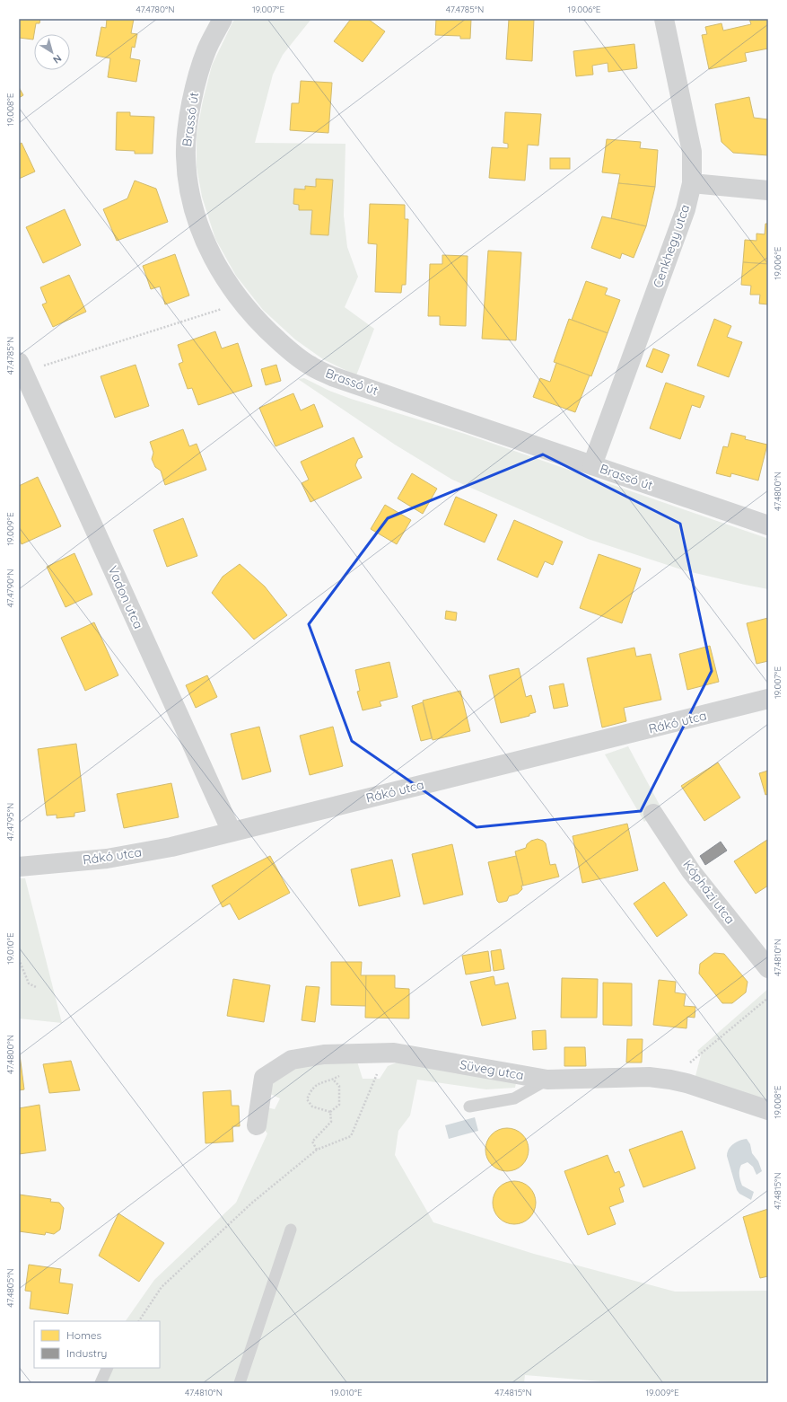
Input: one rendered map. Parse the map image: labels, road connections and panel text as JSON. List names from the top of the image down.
{
  "streets": {
    "street": [
      "Brassó út",
      "Cenkhegy utca",
      "Vadon utca",
      "Rákó utca",
      "Kópházi utca",
      "Süveg utca"
    ]
  },
  "crossings": [
    ["Brassó út", "Cenkhegy utca"],
    ["Vadon utca", "Rákó utca"]
  ],
  "legend": ["Homes", "Industry"],
  "north": "bottom right",
  "coordinates": [
    "47.4780°N",
    "19.007°E",
    "47.4785°N",
    "19.006°E",
    "19.008°E",
    "47.4800°N",
    "19.009°E",
    "47.4790°N",
    "47.4795°N",
    "19.010°E",
    "47.4810°N",
    "47.4815°N",
    "47.4805°N"
  ]
}
